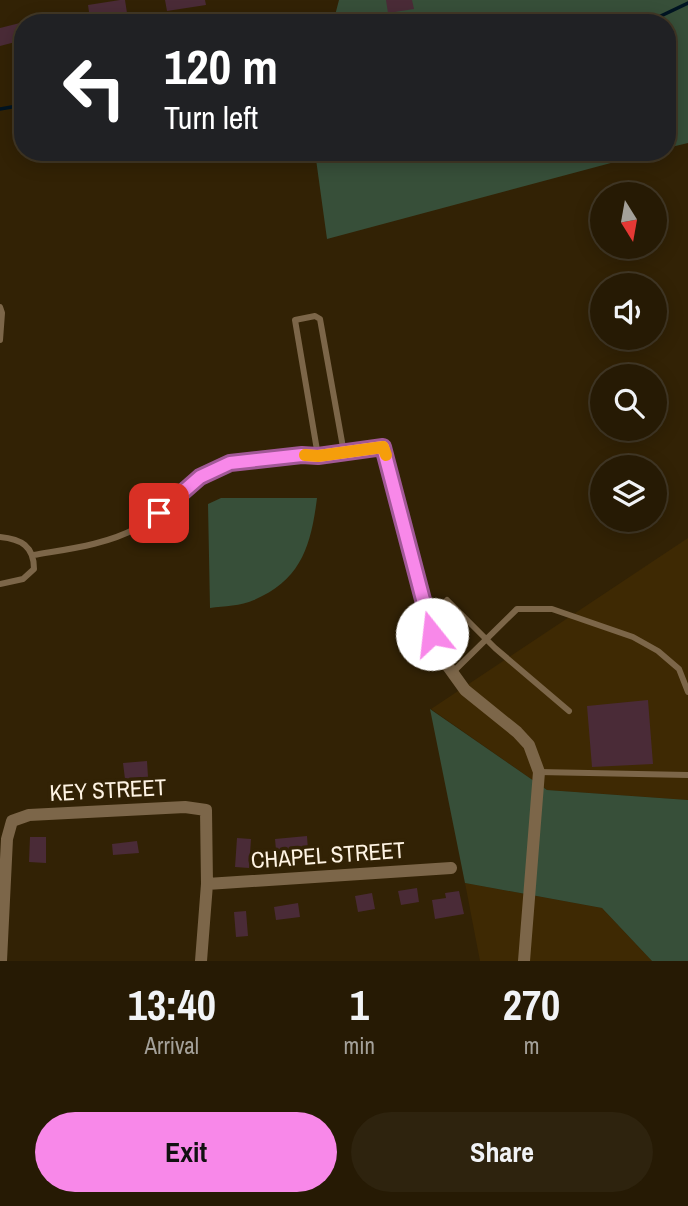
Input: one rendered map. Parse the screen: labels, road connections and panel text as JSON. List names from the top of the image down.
{
  "streets": {
    "street": ["KEY STREET", "CHAPEL STREET"]
  },
  "crossings": [
    ["KEY STREET", "CHAPEL STREET"]
  ],
  "north": "bottom",
  "page": {
    "turn": ["120 m", "Turn left"],
    "eta": [
      "13:40",
      "Arrival",
      "1",
      "min",
      "270",
      "m"
    ],
    "buttons": ["Exit", "Share"]
  }
}
